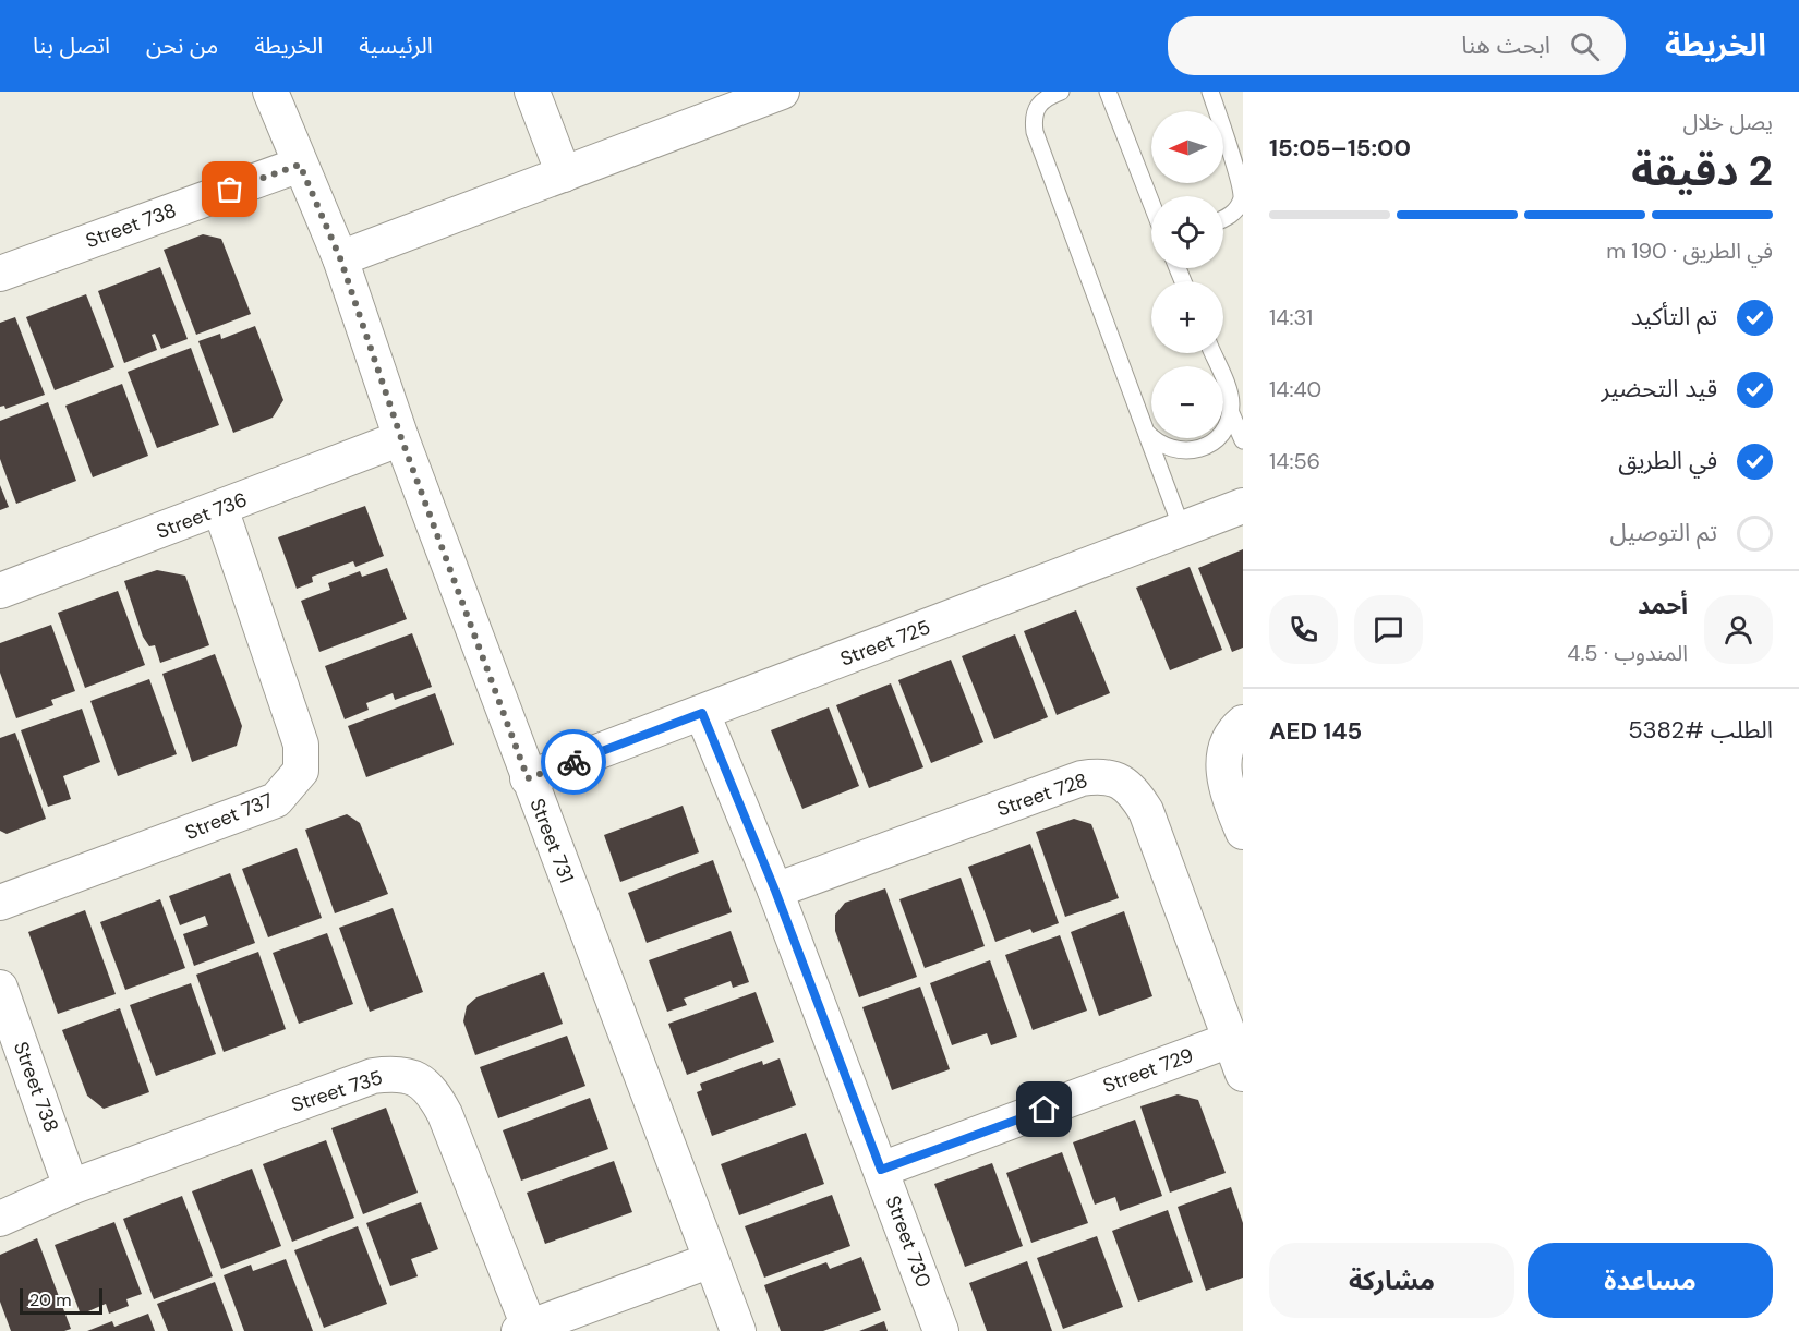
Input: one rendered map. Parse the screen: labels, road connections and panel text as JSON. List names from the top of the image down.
{
  "streets": {
    "street": [
      "Street 738",
      "Street 736",
      "Street 725",
      "Street 728",
      "Street 737",
      "Street 731",
      "Street 729",
      "Street 735",
      "Street 730"
    ]
  },
  "crossings": [
    ["Street 738", "Street 731"],
    ["Street 738", "Street 735"],
    ["Street 736", "Street 737"],
    ["Street 736", "Street 731"],
    ["Street 725", "Street 731"],
    ["Street 725", "Street 730"],
    ["Street 728", "Street 729"],
    ["Street 728", "Street 730"],
    ["Street 731", "Street 735"],
    ["Street 729", "Street 730"]
  ],
  "scale_bar": "20 m",
  "north": "left",
  "page": {
    "header": "الخريطة",
    "search": "ابحث هنا",
    "nav": [
      "الرئيسية",
      "الخريطة",
      "من نحن",
      "اتصل بنا"
    ],
    "heading": ["2 دقيقة", "يصل خلال", "15:00–15:05"],
    "panel": [
      "أحمد",
      "المندوب · 4.5",
      "الطلب #5382",
      "AED 145"
    ],
    "map_buttons": ["+", "−"],
    "bar": "في الطريق · 190 m",
    "list": [
      ["تم التأكيد", "14:31"],
      ["قيد التحضير", "14:40"],
      ["في الطريق", "14:56"],
      "تم التوصيل"
    ],
    "buttons": ["مساعدة", "مشاركة"],
    "scale": "20 m"
  }
}
